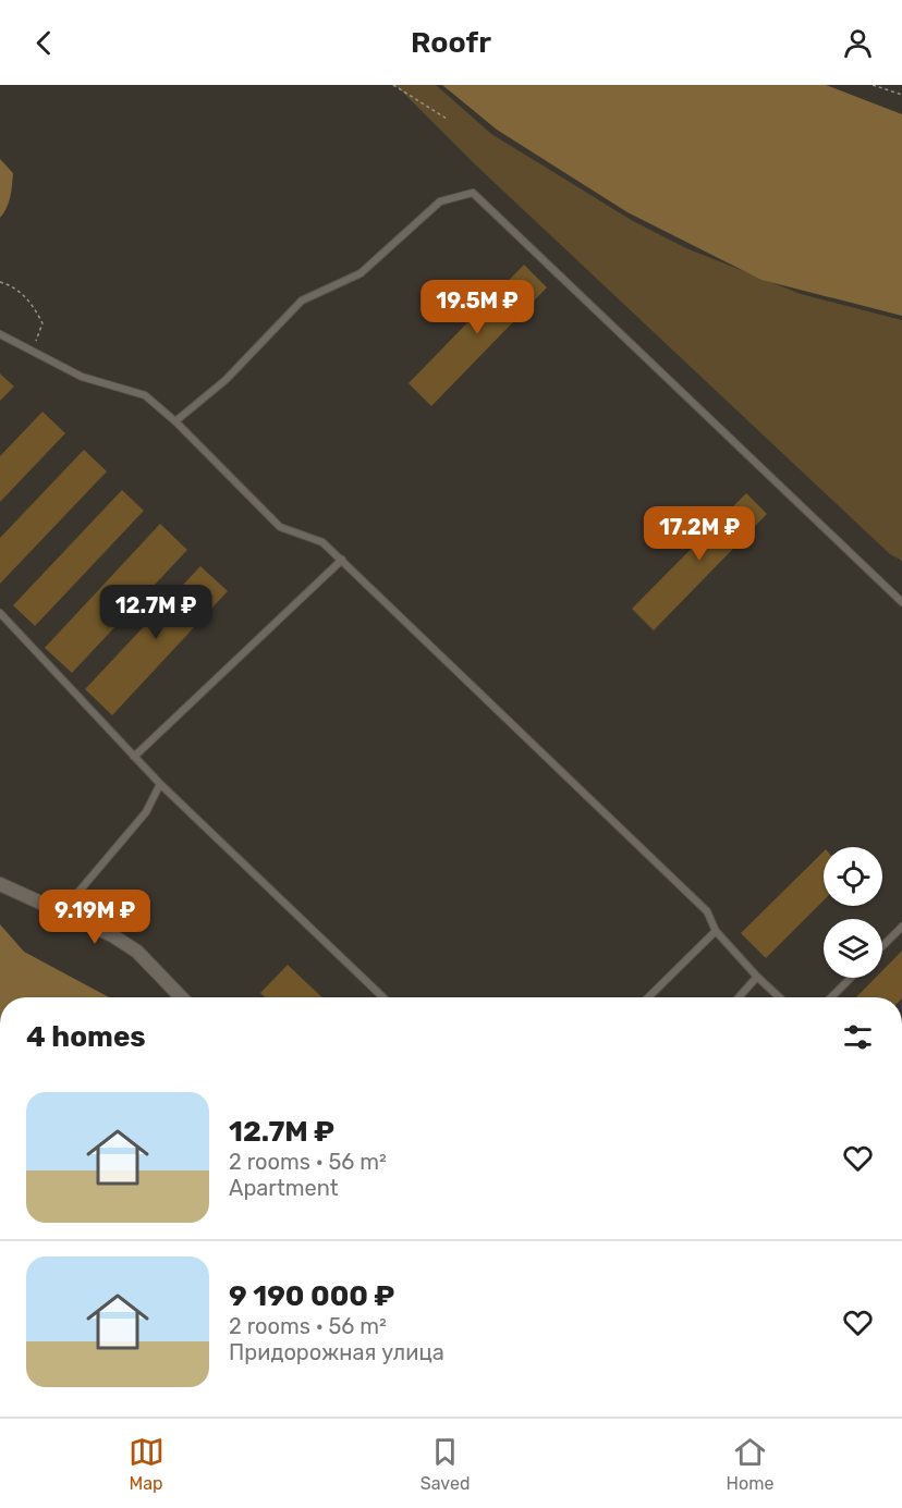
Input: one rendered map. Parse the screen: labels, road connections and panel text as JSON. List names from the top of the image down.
{
  "page": {
    "header": "Roofr",
    "price": [
      "19.5M ₽",
      "17.2M ₽",
      "12.7M ₽",
      "9.19M ₽"
    ],
    "heading": "4 homes",
    "list": [
      {
        "name": "12.7M ₽",
        "note": "2 rooms · 56 m² · Apartment"
      },
      {
        "name": "9 190 000 ₽",
        "note": "2 rooms · 56 m² · Придорожная улица"
      }
    ],
    "tabs": ["Map", "Saved", "Home"]
  }
}
